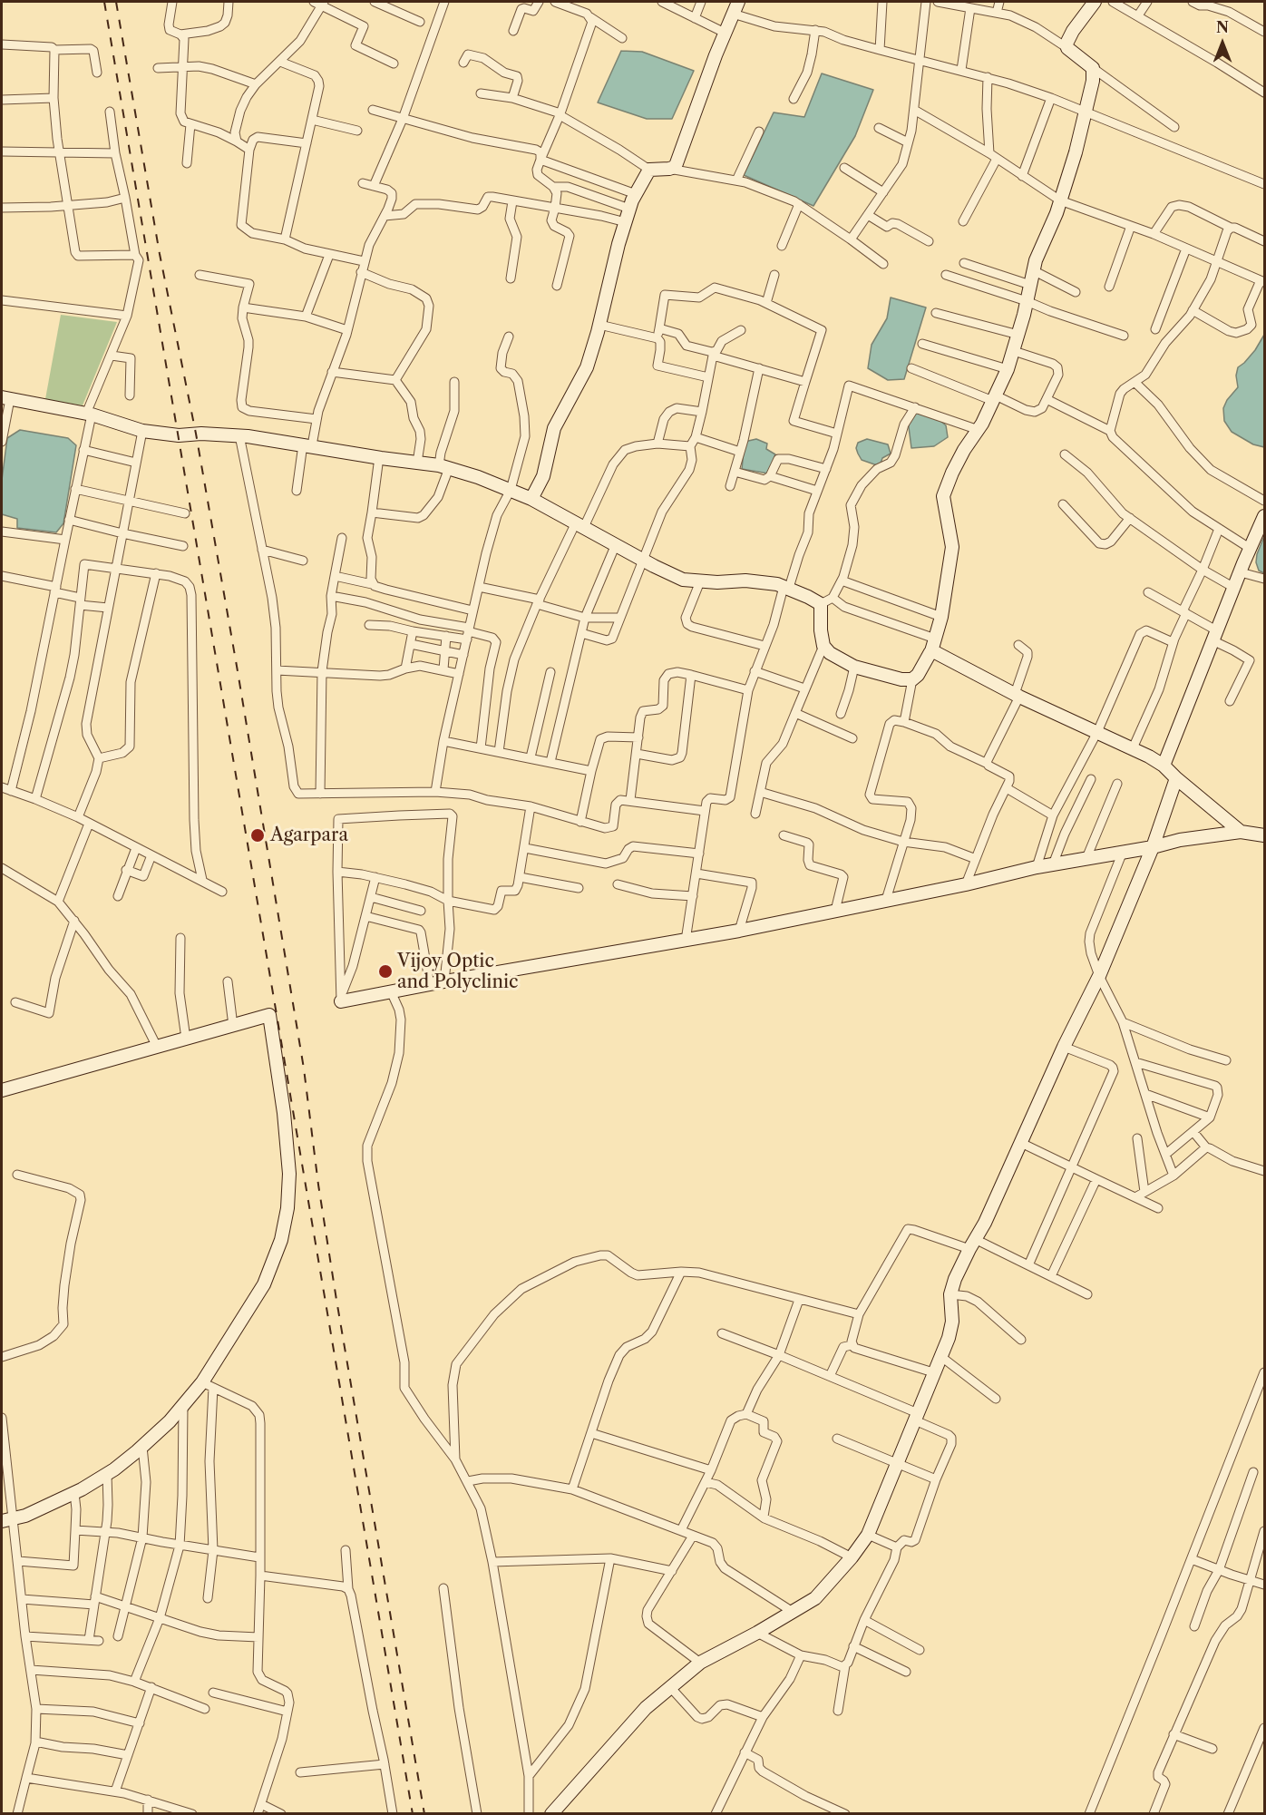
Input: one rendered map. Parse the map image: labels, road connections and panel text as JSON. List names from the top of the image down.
{
  "places": ["Agarpara", "Vijoy Optic and Polyclinic"],
  "north": "top"
}
